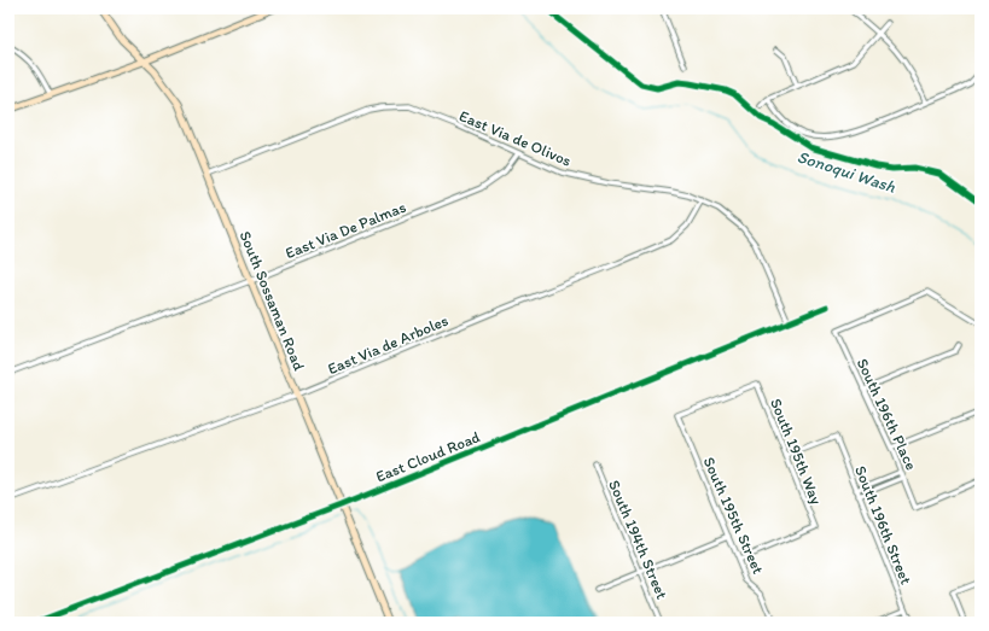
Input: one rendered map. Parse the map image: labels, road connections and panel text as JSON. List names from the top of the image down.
{
  "streets": {
    "main road": ["South Sossaman Road"],
    "street": [
      "East Via de Olivos",
      "East Via De Palmas",
      "East Via de Arboles",
      "South 196th Place",
      "South 195th Way",
      "East Cloud Road",
      "South 195th Street",
      "South 196th Street",
      "South 194th Street"
    ]
  },
  "crossings": [
    ["East Via de Olivos", "East Via De Palmas"],
    ["East Via de Olivos", "South Sossaman Road"],
    ["East Via de Olivos", "East Via de Arboles"],
    ["East Via de Olivos", "East Cloud Road"],
    ["East Via De Palmas", "South Sossaman Road"],
    ["South Sossaman Road", "East Via de Arboles"],
    ["South Sossaman Road", "East Cloud Road"],
    ["South 195th Way", "South 195th Street"],
    ["South 195th Way", "South 196th Street"]
  ],
  "water": ["Sonoqui Wash"]
}
